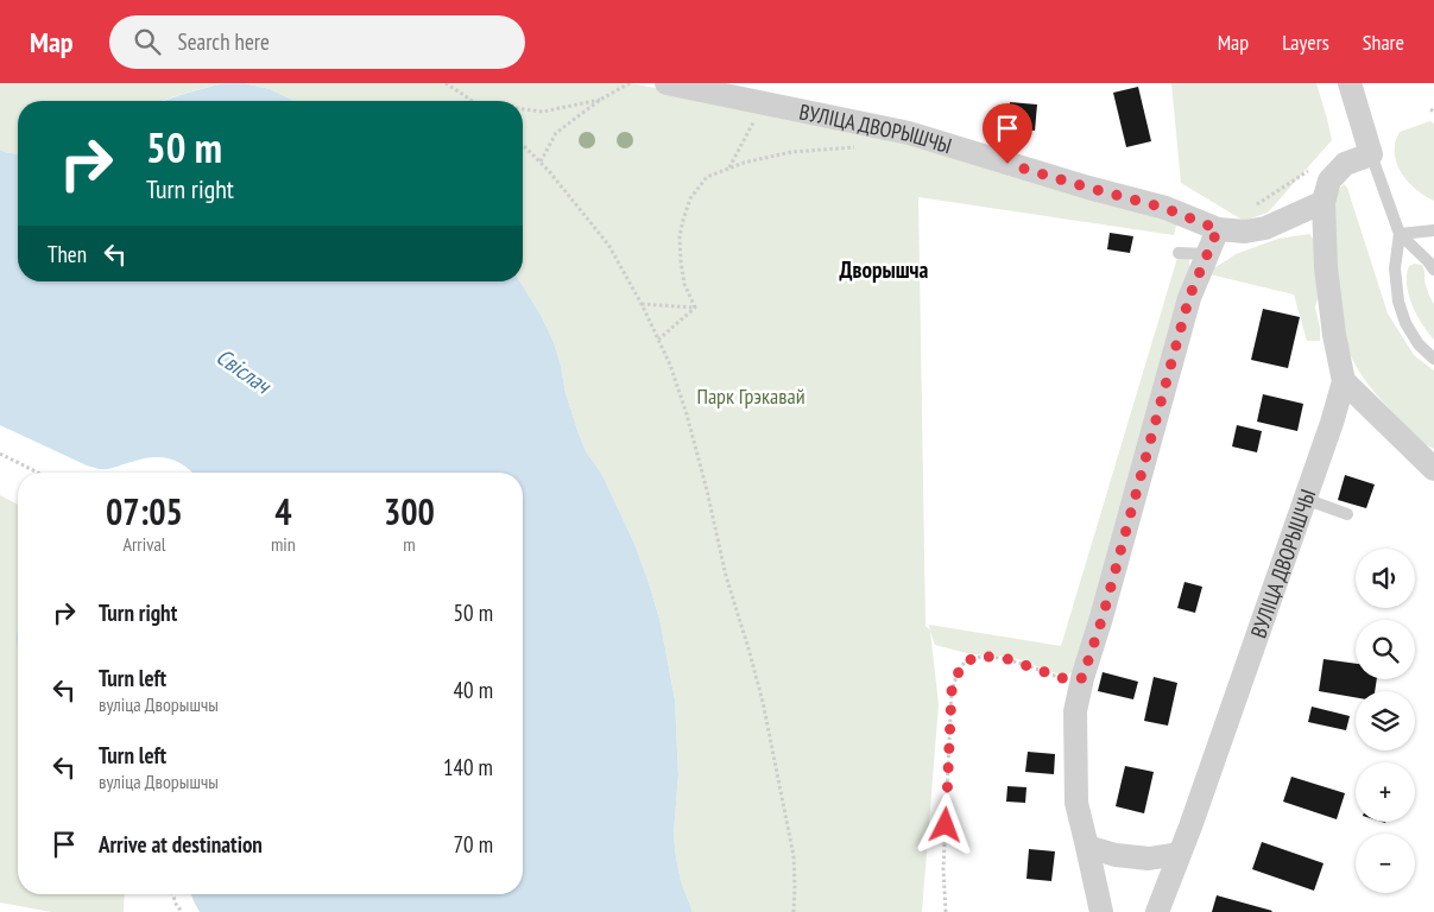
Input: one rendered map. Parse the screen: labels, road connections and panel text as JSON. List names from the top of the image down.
{
  "streets": {
    "street": ["ВУЛІЦА ДВОРЫШЧЫ"]
  },
  "districts": ["Дворышча"],
  "water": ["Свіслач"],
  "parks": ["Парк Грэкавай"],
  "page": {
    "header": "Map",
    "search": "Search here",
    "nav": ["Map", "Layers", "Share"],
    "turn": ["50 m", "Turn right"],
    "then": "Then",
    "eta": [
      "07:05",
      "Arrival",
      "4",
      "min",
      "300",
      "m"
    ],
    "map_buttons": ["+", "−"],
    "list": [
      {
        "name": "Turn right",
        "value": "50 m"
      },
      {
        "name": "Turn left",
        "note": "вуліца Дворышчы",
        "value": "40 m"
      },
      {
        "name": "Turn left",
        "note": "вуліца Дворышчы",
        "value": "140 m"
      },
      {
        "name": "Arrive at destination",
        "value": "70 m"
      }
    ]
  }
}
